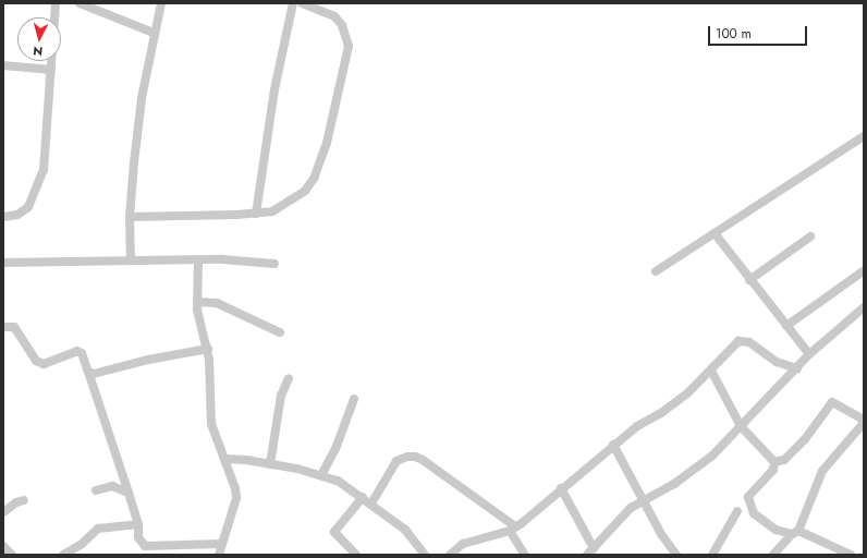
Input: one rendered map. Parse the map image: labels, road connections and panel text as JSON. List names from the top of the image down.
{
  "scale_bar": "100 m",
  "north": "bottom"
}
